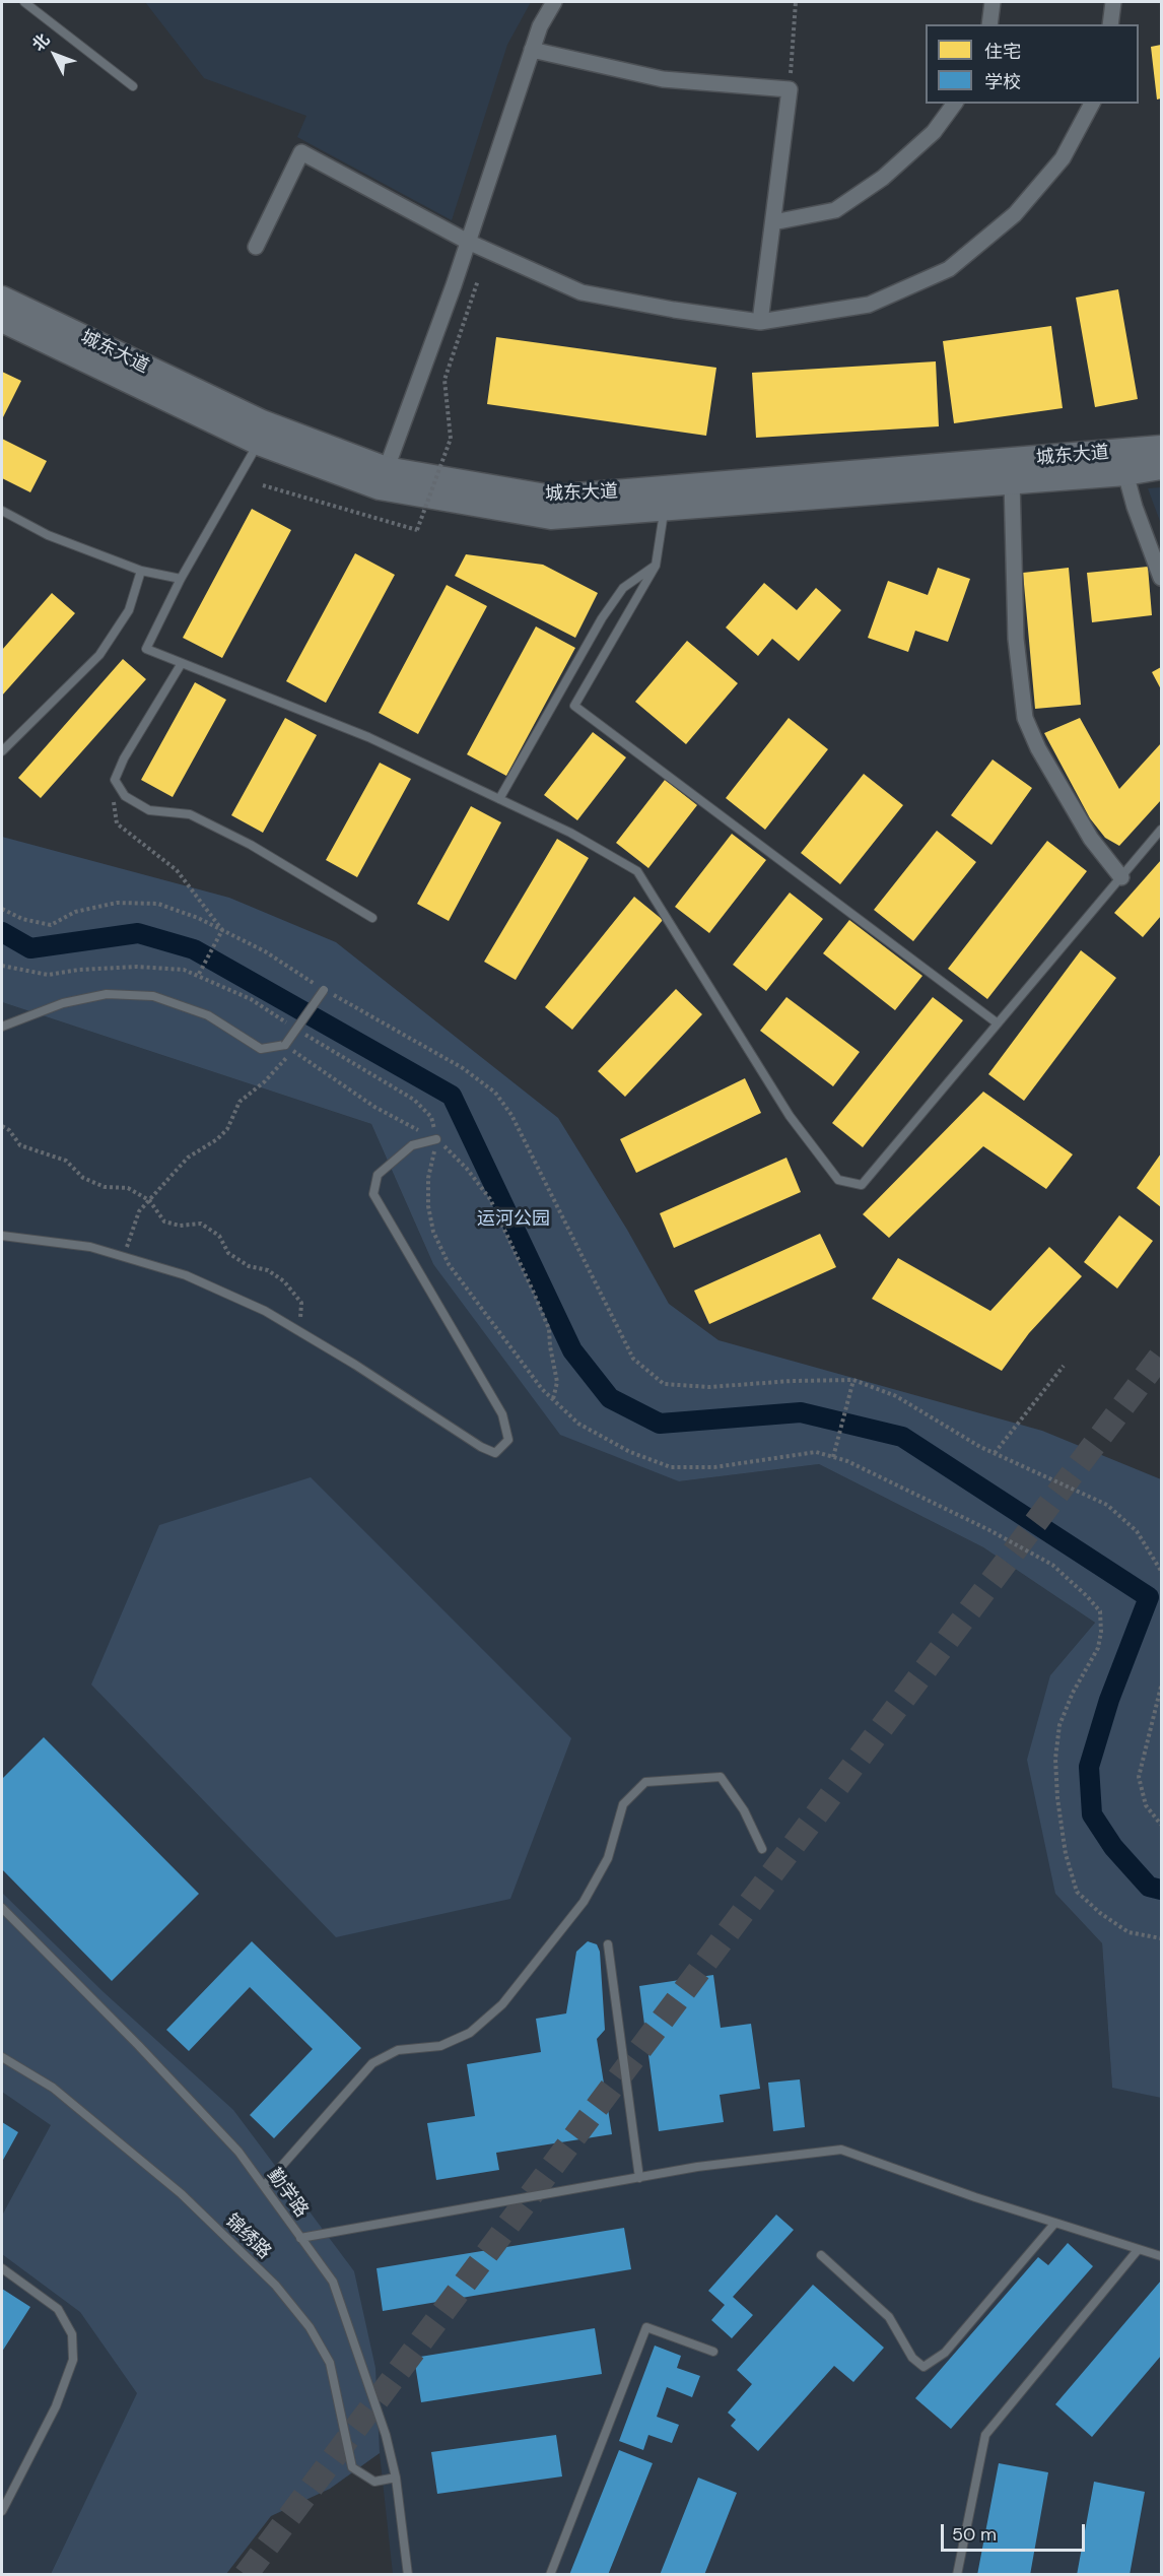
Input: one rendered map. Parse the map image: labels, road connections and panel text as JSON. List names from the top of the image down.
{
  "streets": {
    "main road": ["城东大道"],
    "lane": ["勤学路", "锦绣路"]
  },
  "crossings": [
    ["勤学路", "锦绣路"]
  ],
  "parks": ["运河公园"],
  "legend": ["住宅", "学校"],
  "scale_bar": "50 m",
  "north": "top left"
}
